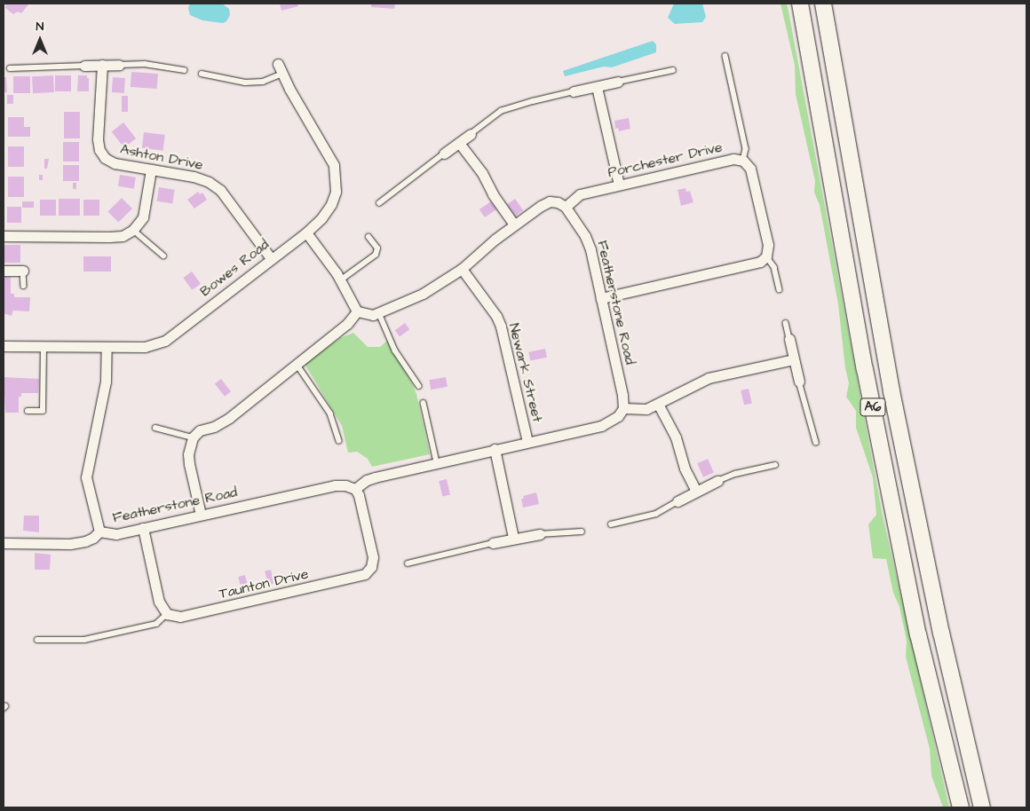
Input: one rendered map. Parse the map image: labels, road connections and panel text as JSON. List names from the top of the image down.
{
  "streets": {
    "highway": ["A6"],
    "street": [
      "Ashton Drive",
      "Porchester Drive",
      "Bowes Road",
      "Featherstone Road",
      "Newark Street",
      "Taunton Drive"
    ]
  },
  "crossings": [
    ["Ashton Drive", "Bowes Road"],
    ["Porchester Drive", "Featherstone Road"],
    ["Bowes Road", "Featherstone Road"],
    ["Featherstone Road", "Taunton Drive"]
  ],
  "north": "top"
}
